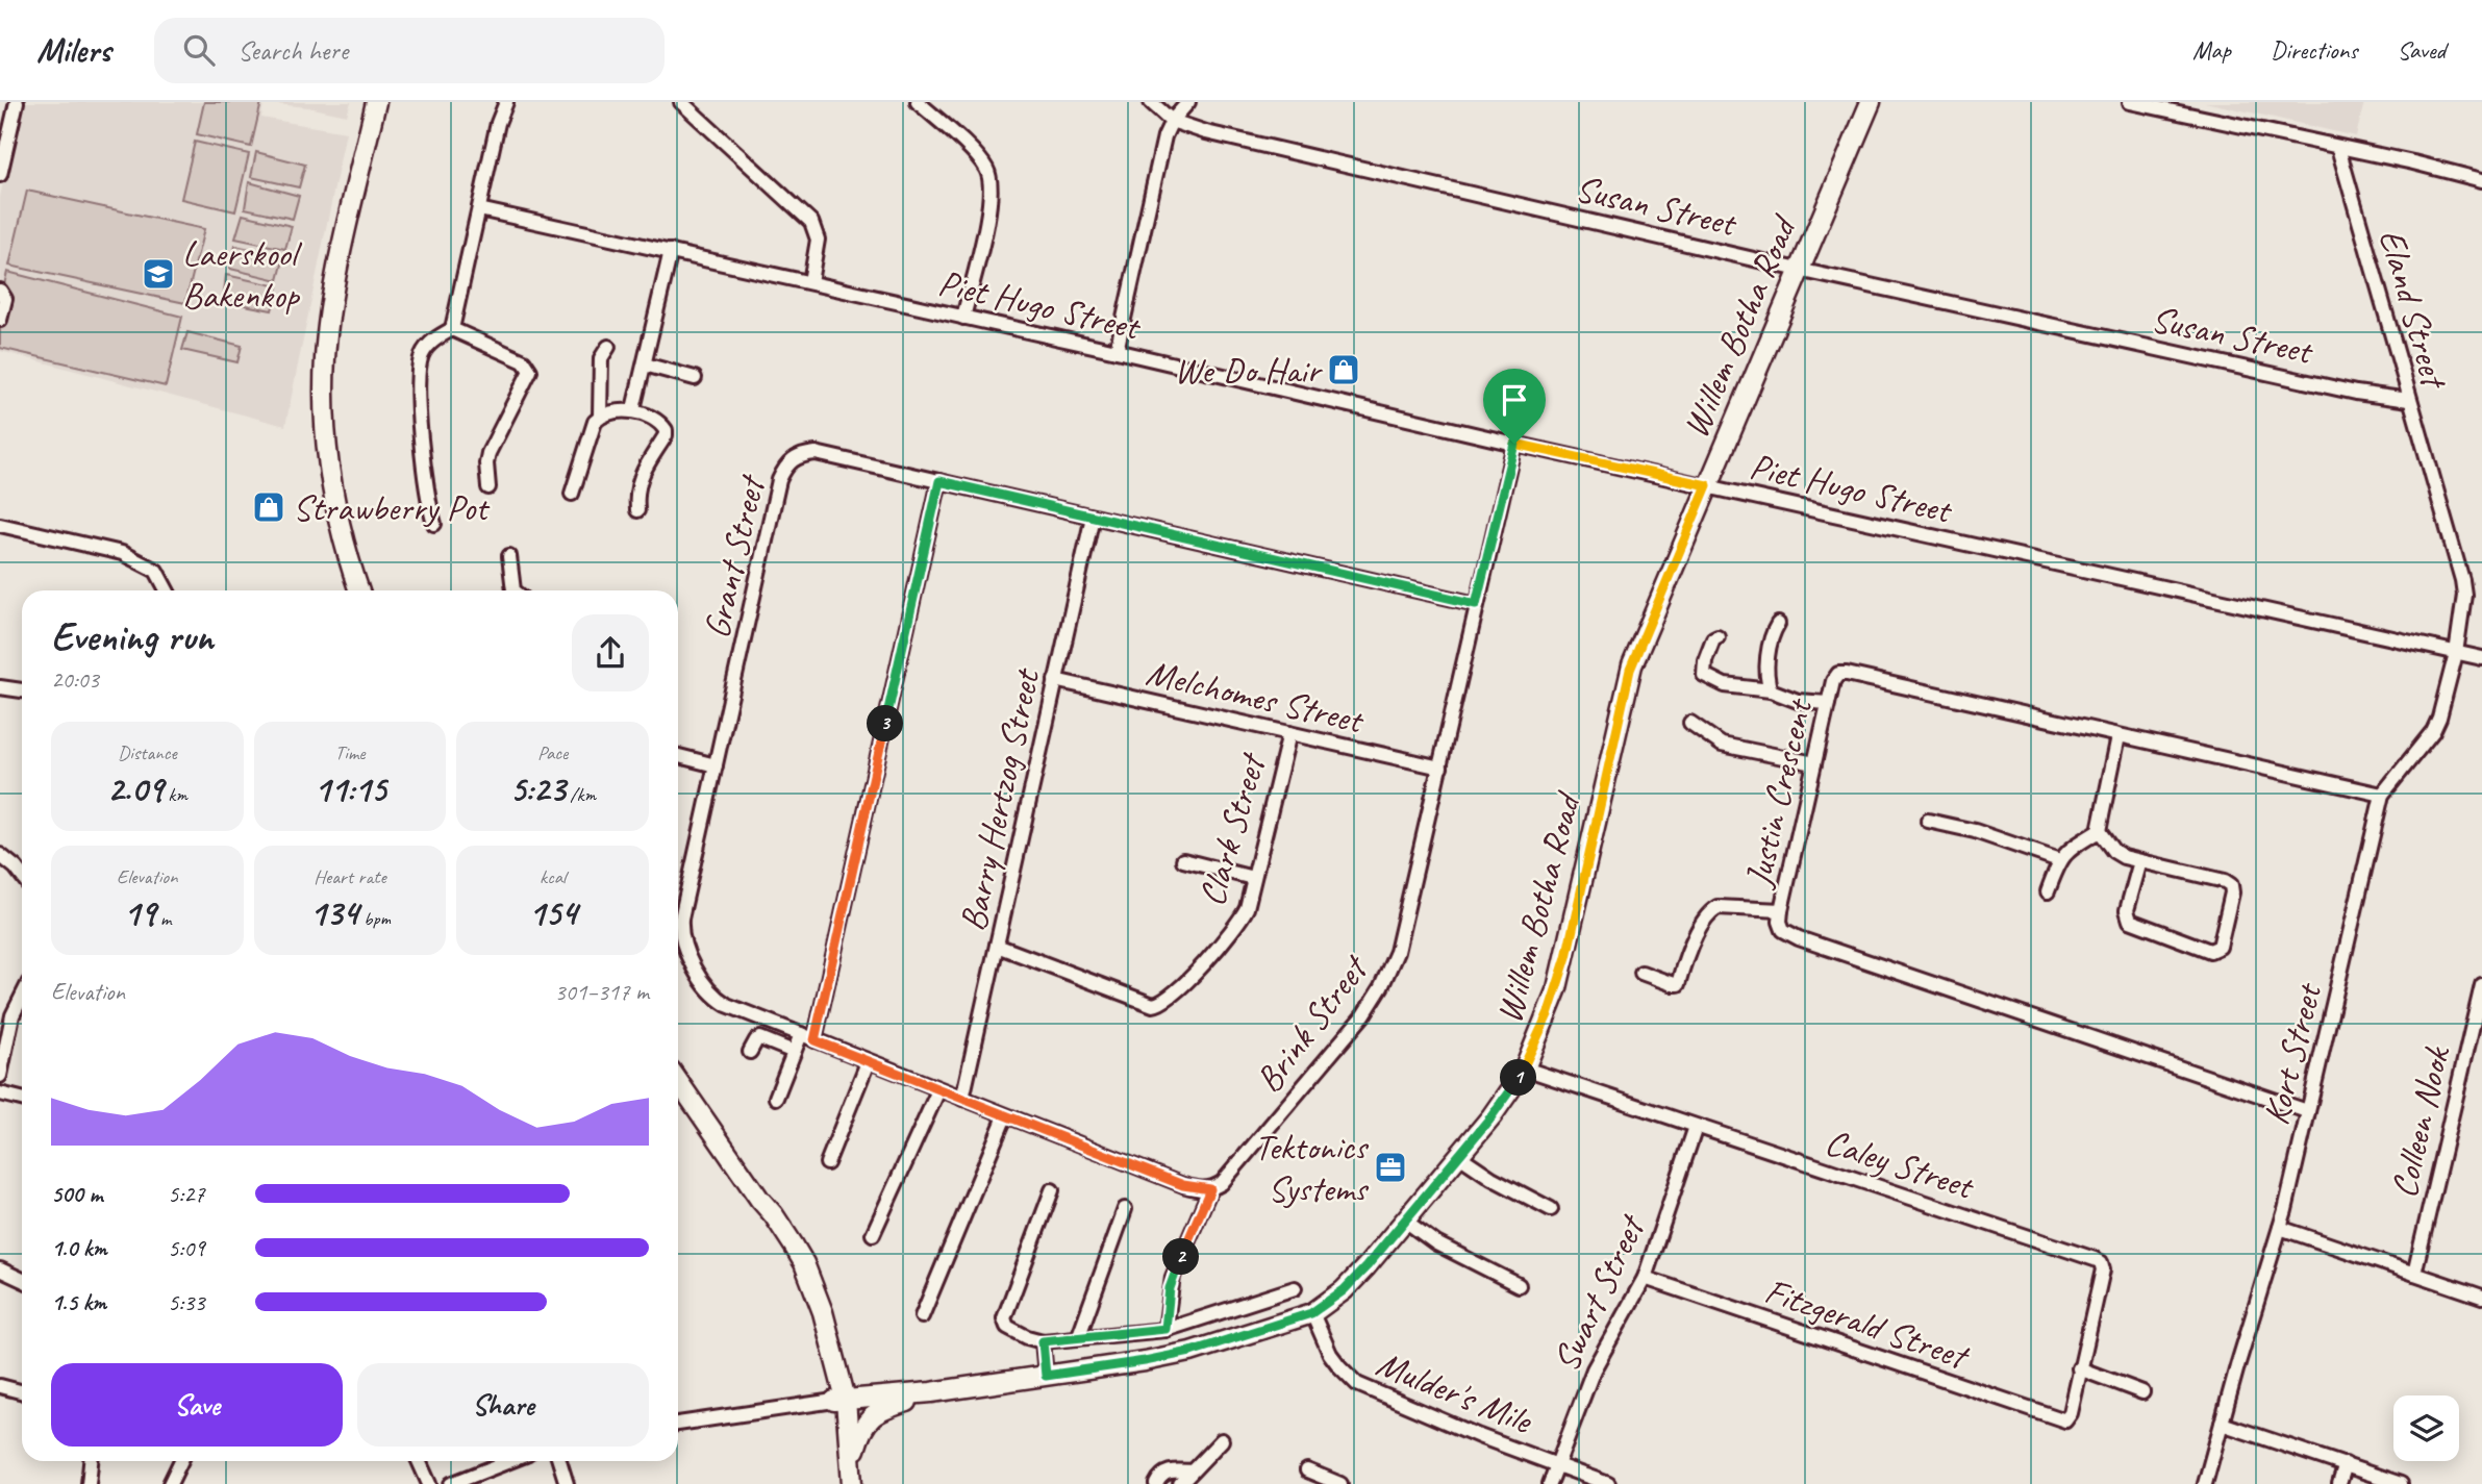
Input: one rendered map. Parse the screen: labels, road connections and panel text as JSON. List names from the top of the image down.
{
  "streets": {
    "street": [
      "Susan Street",
      "Piet Hugo Street",
      "Eland Street",
      "Willem Botha Road",
      "Grant Street",
      "Melchomes Street",
      "Justin Crescent",
      "Barry Hertzog Street",
      "Clark Street",
      "Brink Street",
      "Kort Street",
      "Colleen Nook",
      "Caley Street",
      "Swart Street",
      "Fitzgerald Street",
      "Mulder's Mile"
    ]
  },
  "crossings": [
    ["Susan Street", "Eland Street"],
    ["Susan Street", "Willem Botha Road"],
    ["Piet Hugo Street", "Eland Street"],
    ["Piet Hugo Street", "Willem Botha Road"],
    ["Piet Hugo Street", "Brink Street"],
    ["Piet Hugo Street", "Kort Street"],
    ["Eland Street", "Kort Street"],
    ["Willem Botha Road", "Caley Street"],
    ["Willem Botha Road", "Mulder's Mile"],
    ["Melchomes Street", "Barry Hertzog Street"],
    ["Melchomes Street", "Clark Street"],
    ["Melchomes Street", "Brink Street"],
    ["Justin Crescent", "Kort Street"],
    ["Barry Hertzog Street", "Clark Street"],
    ["Caley Street", "Swart Street"],
    ["Caley Street", "Fitzgerald Street"],
    ["Swart Street", "Fitzgerald Street"],
    ["Swart Street", "Mulder's Mile"]
  ],
  "places": {
    "school or university": ["Laerskool Bakenkop"],
    "shop": ["We Do Hair", "Strawberry Pot"],
    "office": ["Tektonics Systems"]
  },
  "page": {
    "header": "Milers",
    "search": "Search here",
    "nav": ["Map", "Directions", "Saved"],
    "heading": ["Evening run", "20:03"],
    "pins": ["3", "1", "2"],
    "stats": [
      ["Distance", "2.09 km"],
      ["Time", "11:15"],
      ["Pace", "5:23 /km"],
      ["Elevation", "19 m"],
      ["Heart rate", "134 bpm"],
      ["kcal", "154"]
    ],
    "chart": ["Elevation", "301–317 m"],
    "list": [
      {
        "name": "500 m",
        "note": "5:27"
      },
      {
        "name": "1.0 km",
        "note": "5:09"
      },
      {
        "name": "1.5 km",
        "note": "5:33"
      }
    ],
    "buttons": ["Save", "Share"]
  }
}
